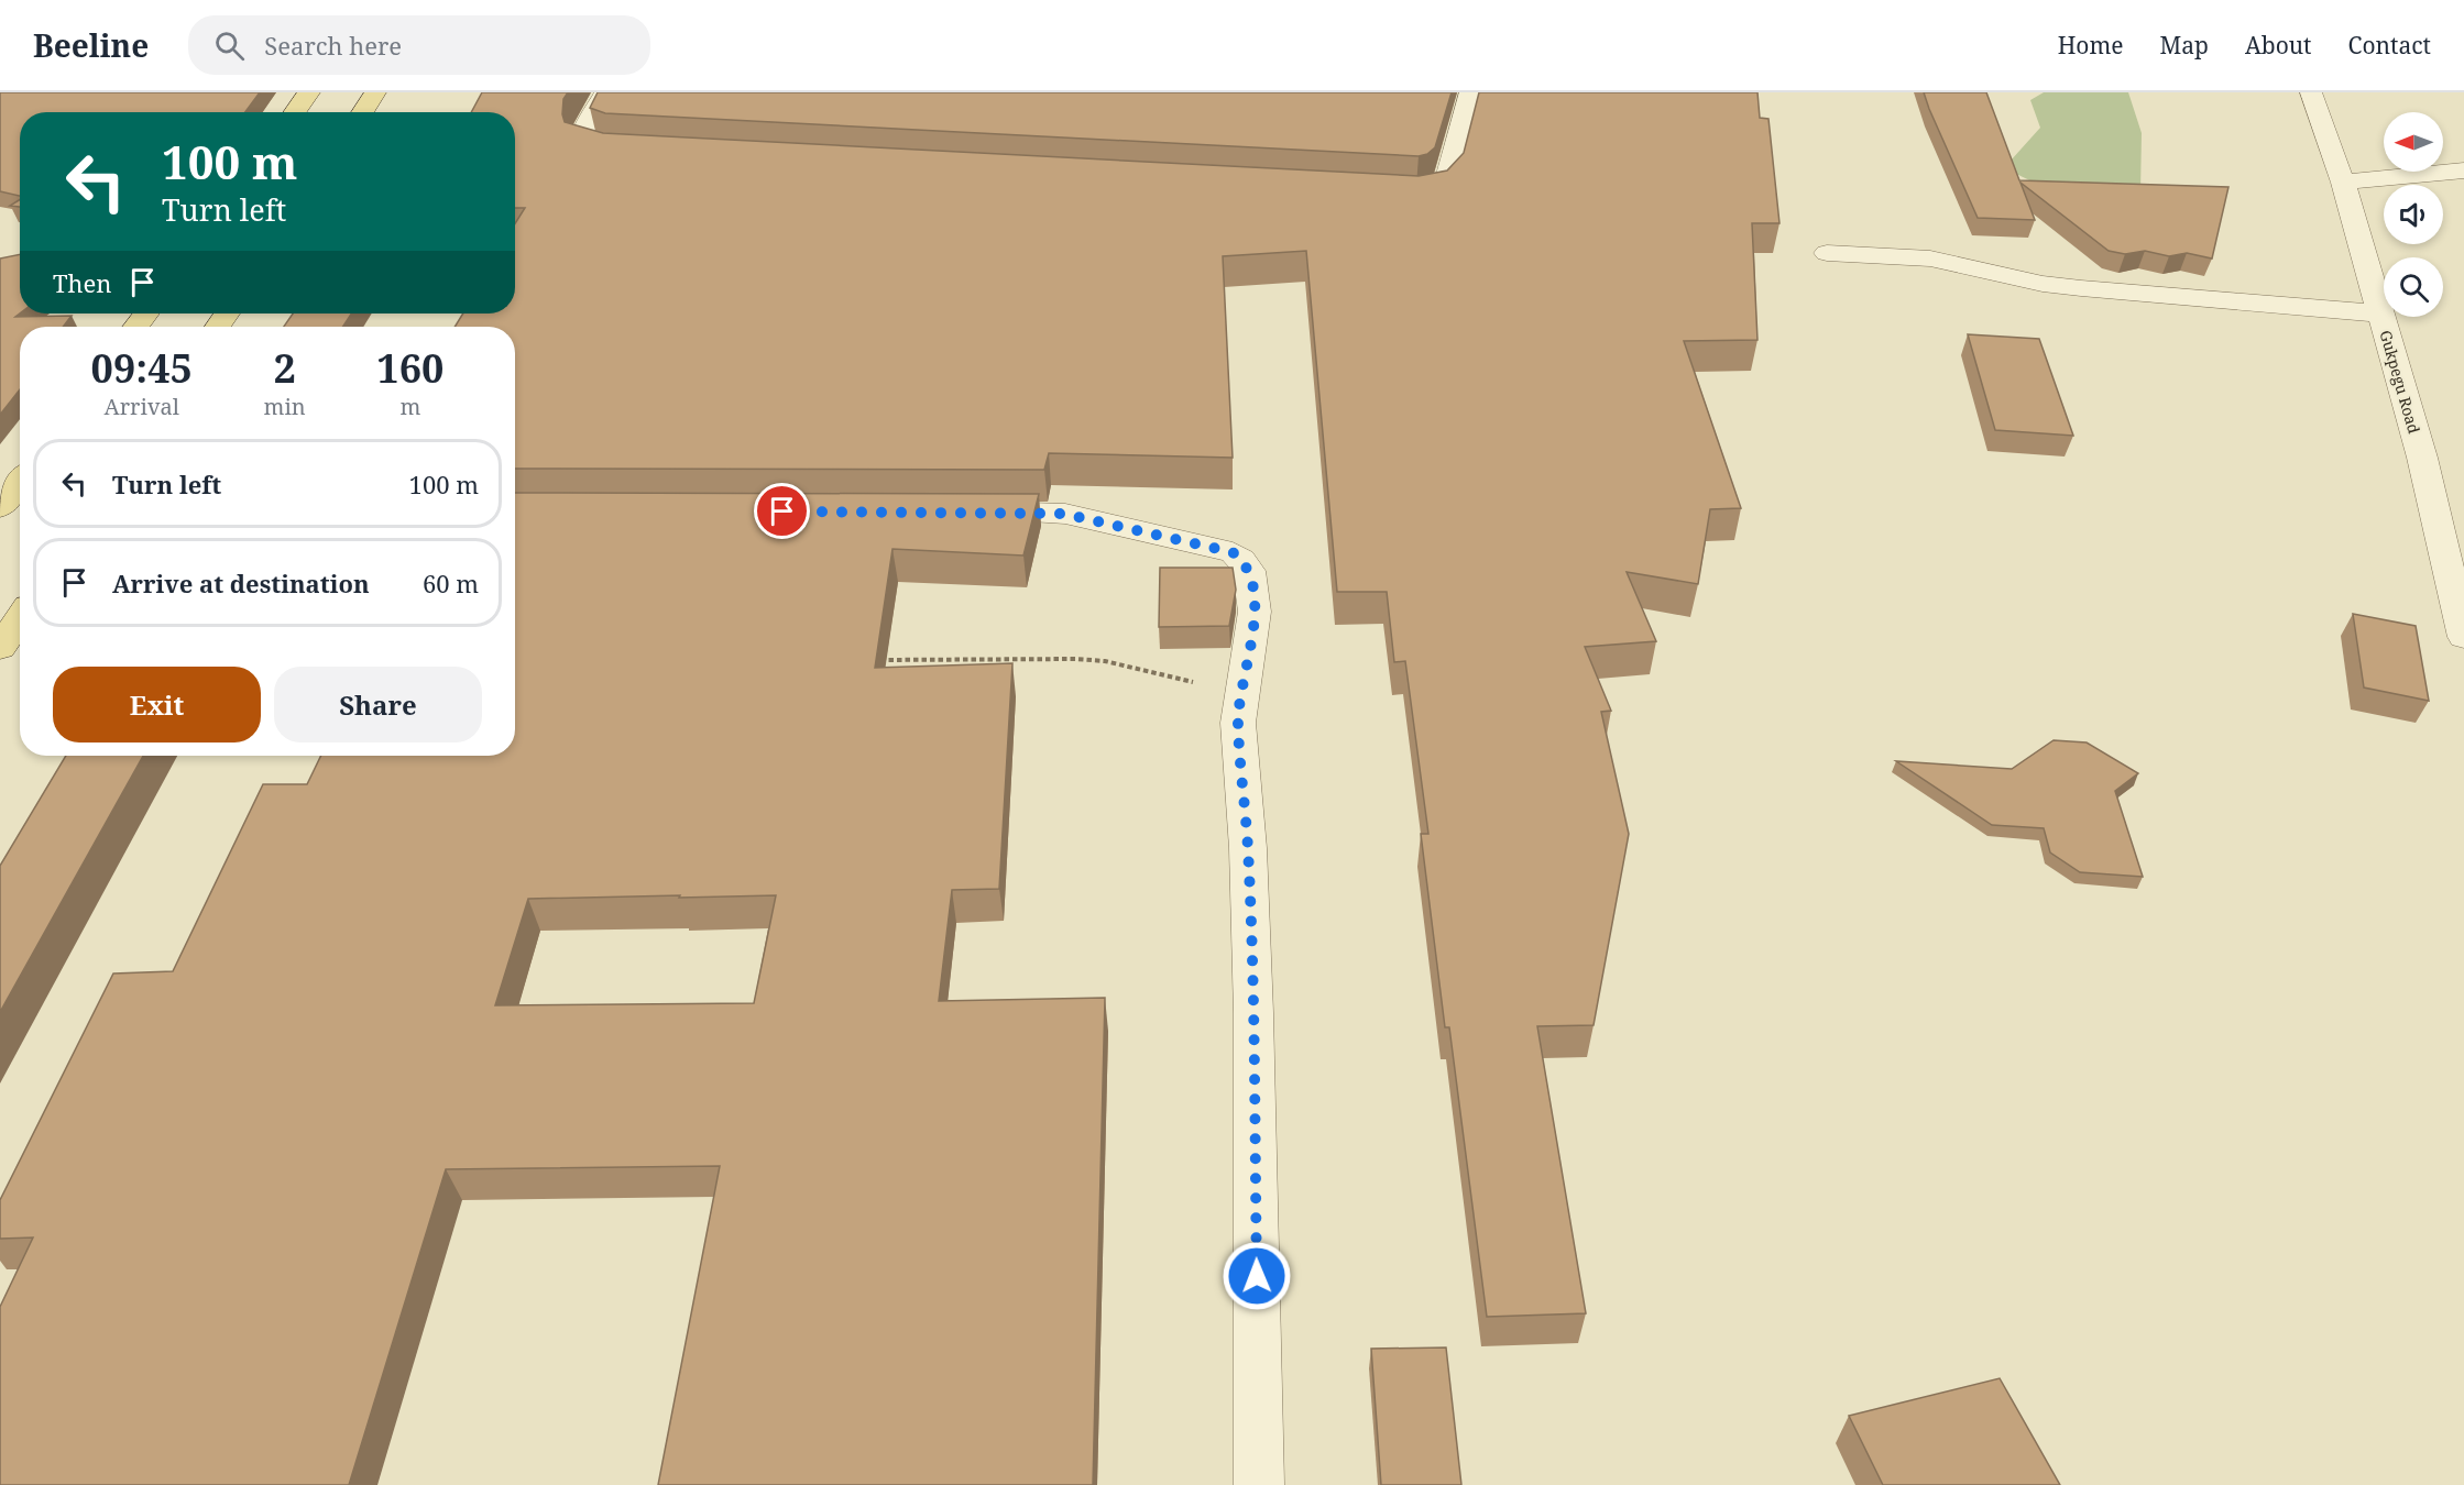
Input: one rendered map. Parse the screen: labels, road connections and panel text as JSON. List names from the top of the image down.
{
  "streets": {
    "street": ["Gukpegu Road"]
  },
  "north": "left",
  "page": {
    "header": "Beeline",
    "search": "Search here",
    "nav": [
      "Home",
      "Map",
      "About",
      "Contact"
    ],
    "turn": ["100 m", "Turn left"],
    "then": "Then",
    "eta": [
      "09:45",
      "Arrival",
      "2",
      "min",
      "160",
      "m"
    ],
    "list": [
      {
        "name": "Turn left",
        "value": "100 m"
      },
      {
        "name": "Arrive at destination",
        "value": "60 m"
      }
    ],
    "buttons": ["Exit", "Share"]
  }
}
